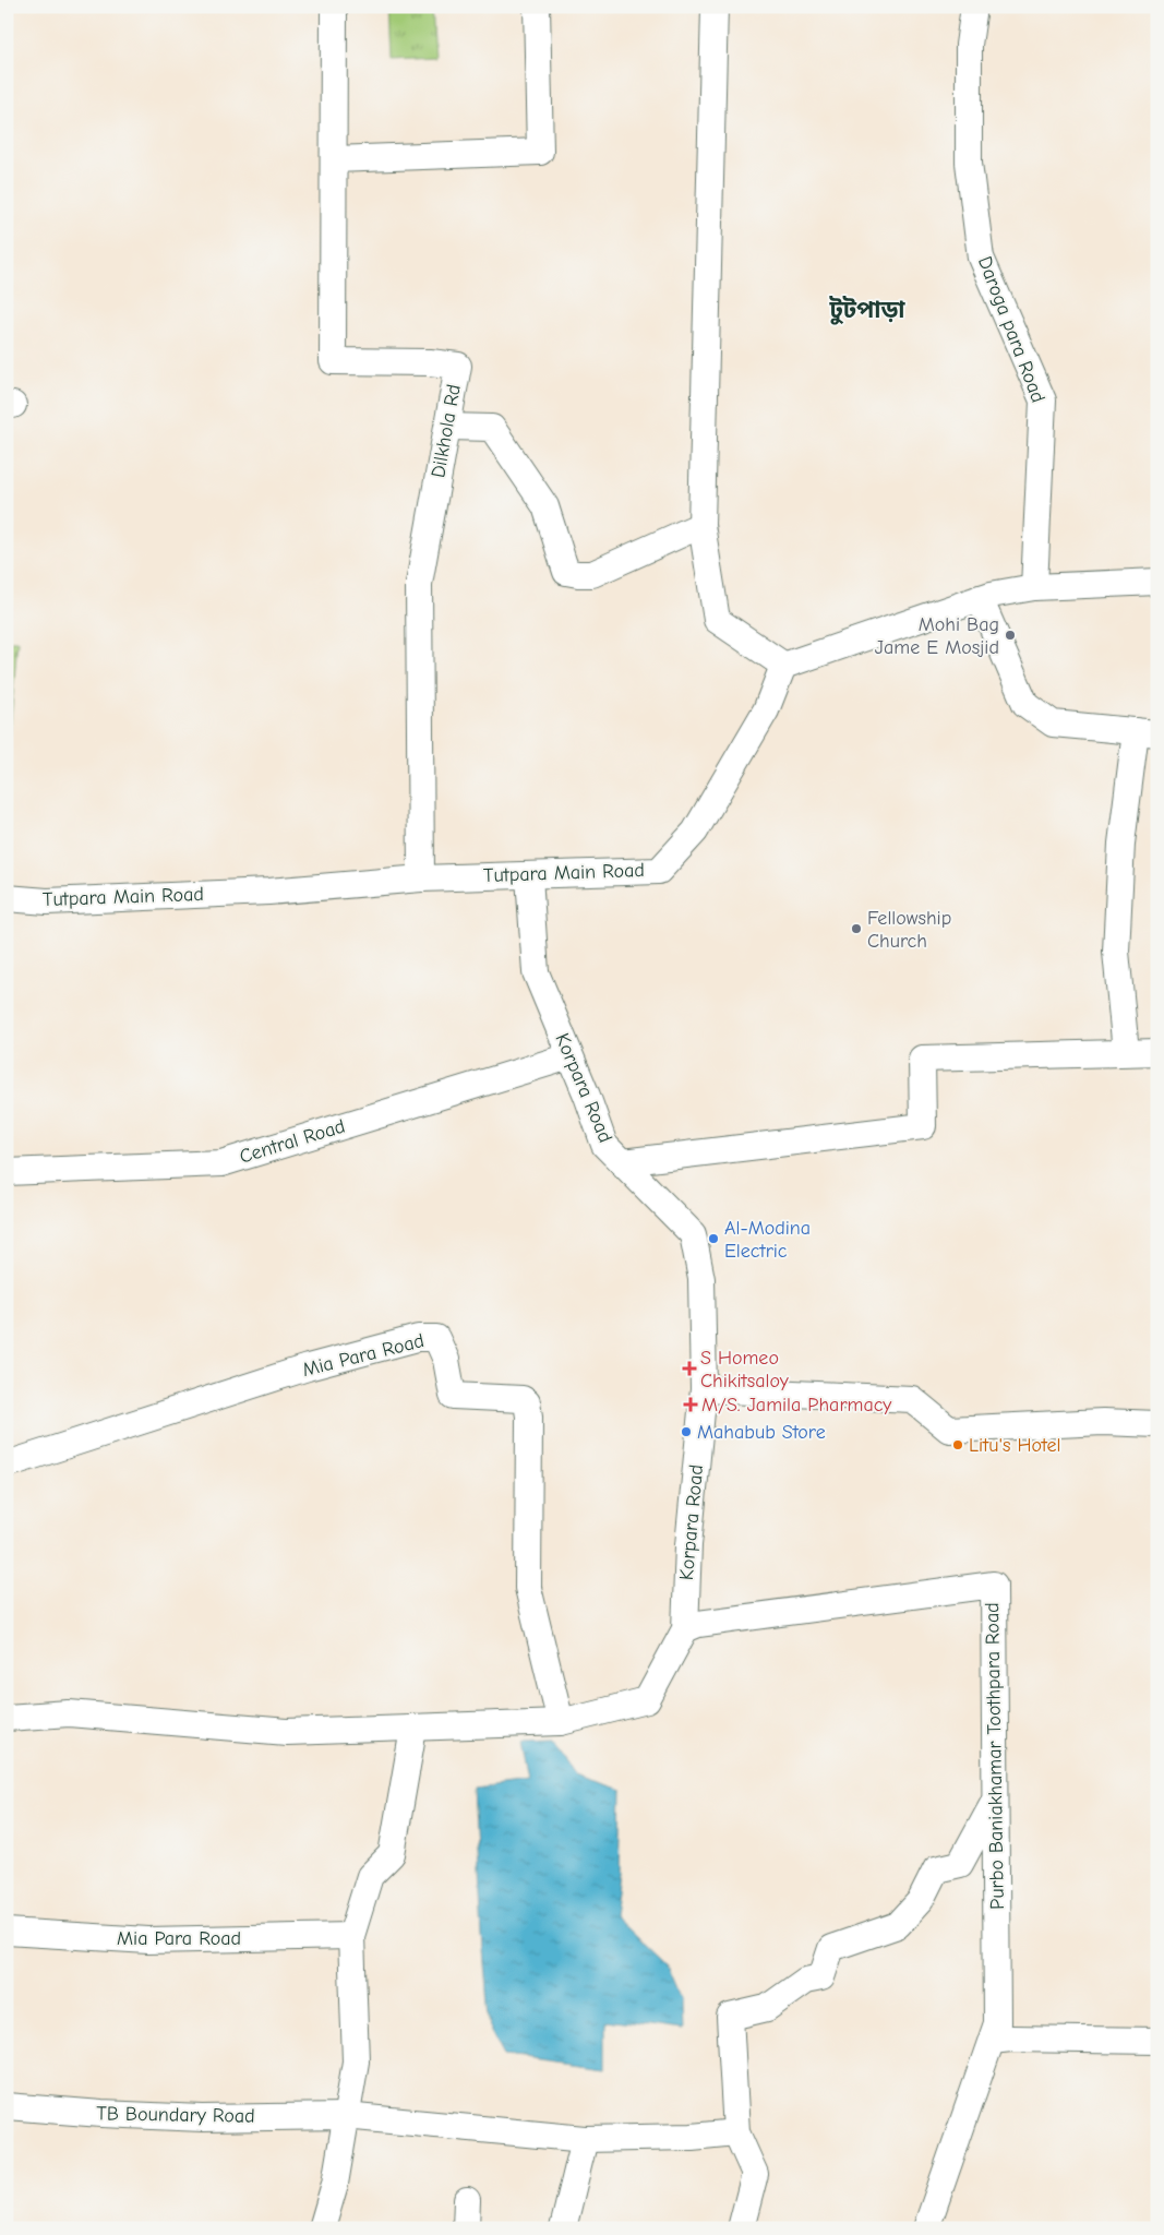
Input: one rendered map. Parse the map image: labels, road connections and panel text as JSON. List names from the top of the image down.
{
  "streets": {
    "street": [
      "Daroga para Road",
      "Dilkhola Rd",
      "Tutpara Main Road",
      "Korpara Road",
      "Central Road",
      "Mia Para Road",
      "Purbo Baniakhamar Toothpara Road",
      "TB Boundary Road"
    ]
  },
  "crossings": [
    ["Dilkhola Rd", "Tutpara Main Road"],
    ["Tutpara Main Road", "Korpara Road"],
    ["Korpara Road", "Central Road"],
    ["Korpara Road", "Purbo Baniakhamar Toothpara Road"]
  ],
  "districts": ["টুটপাড়া"],
  "places": {
    "other": [
      "Mohi Bag Jame E Mosjid",
      "Fellowship Church",
      "Al-Modina Electric",
      "Mahabub Store",
      "Litu's Hotel"
    ],
    "health": ["S Homeo Chikitsaloy", "M/S. Jamila Pharmacy"]
  }
}
